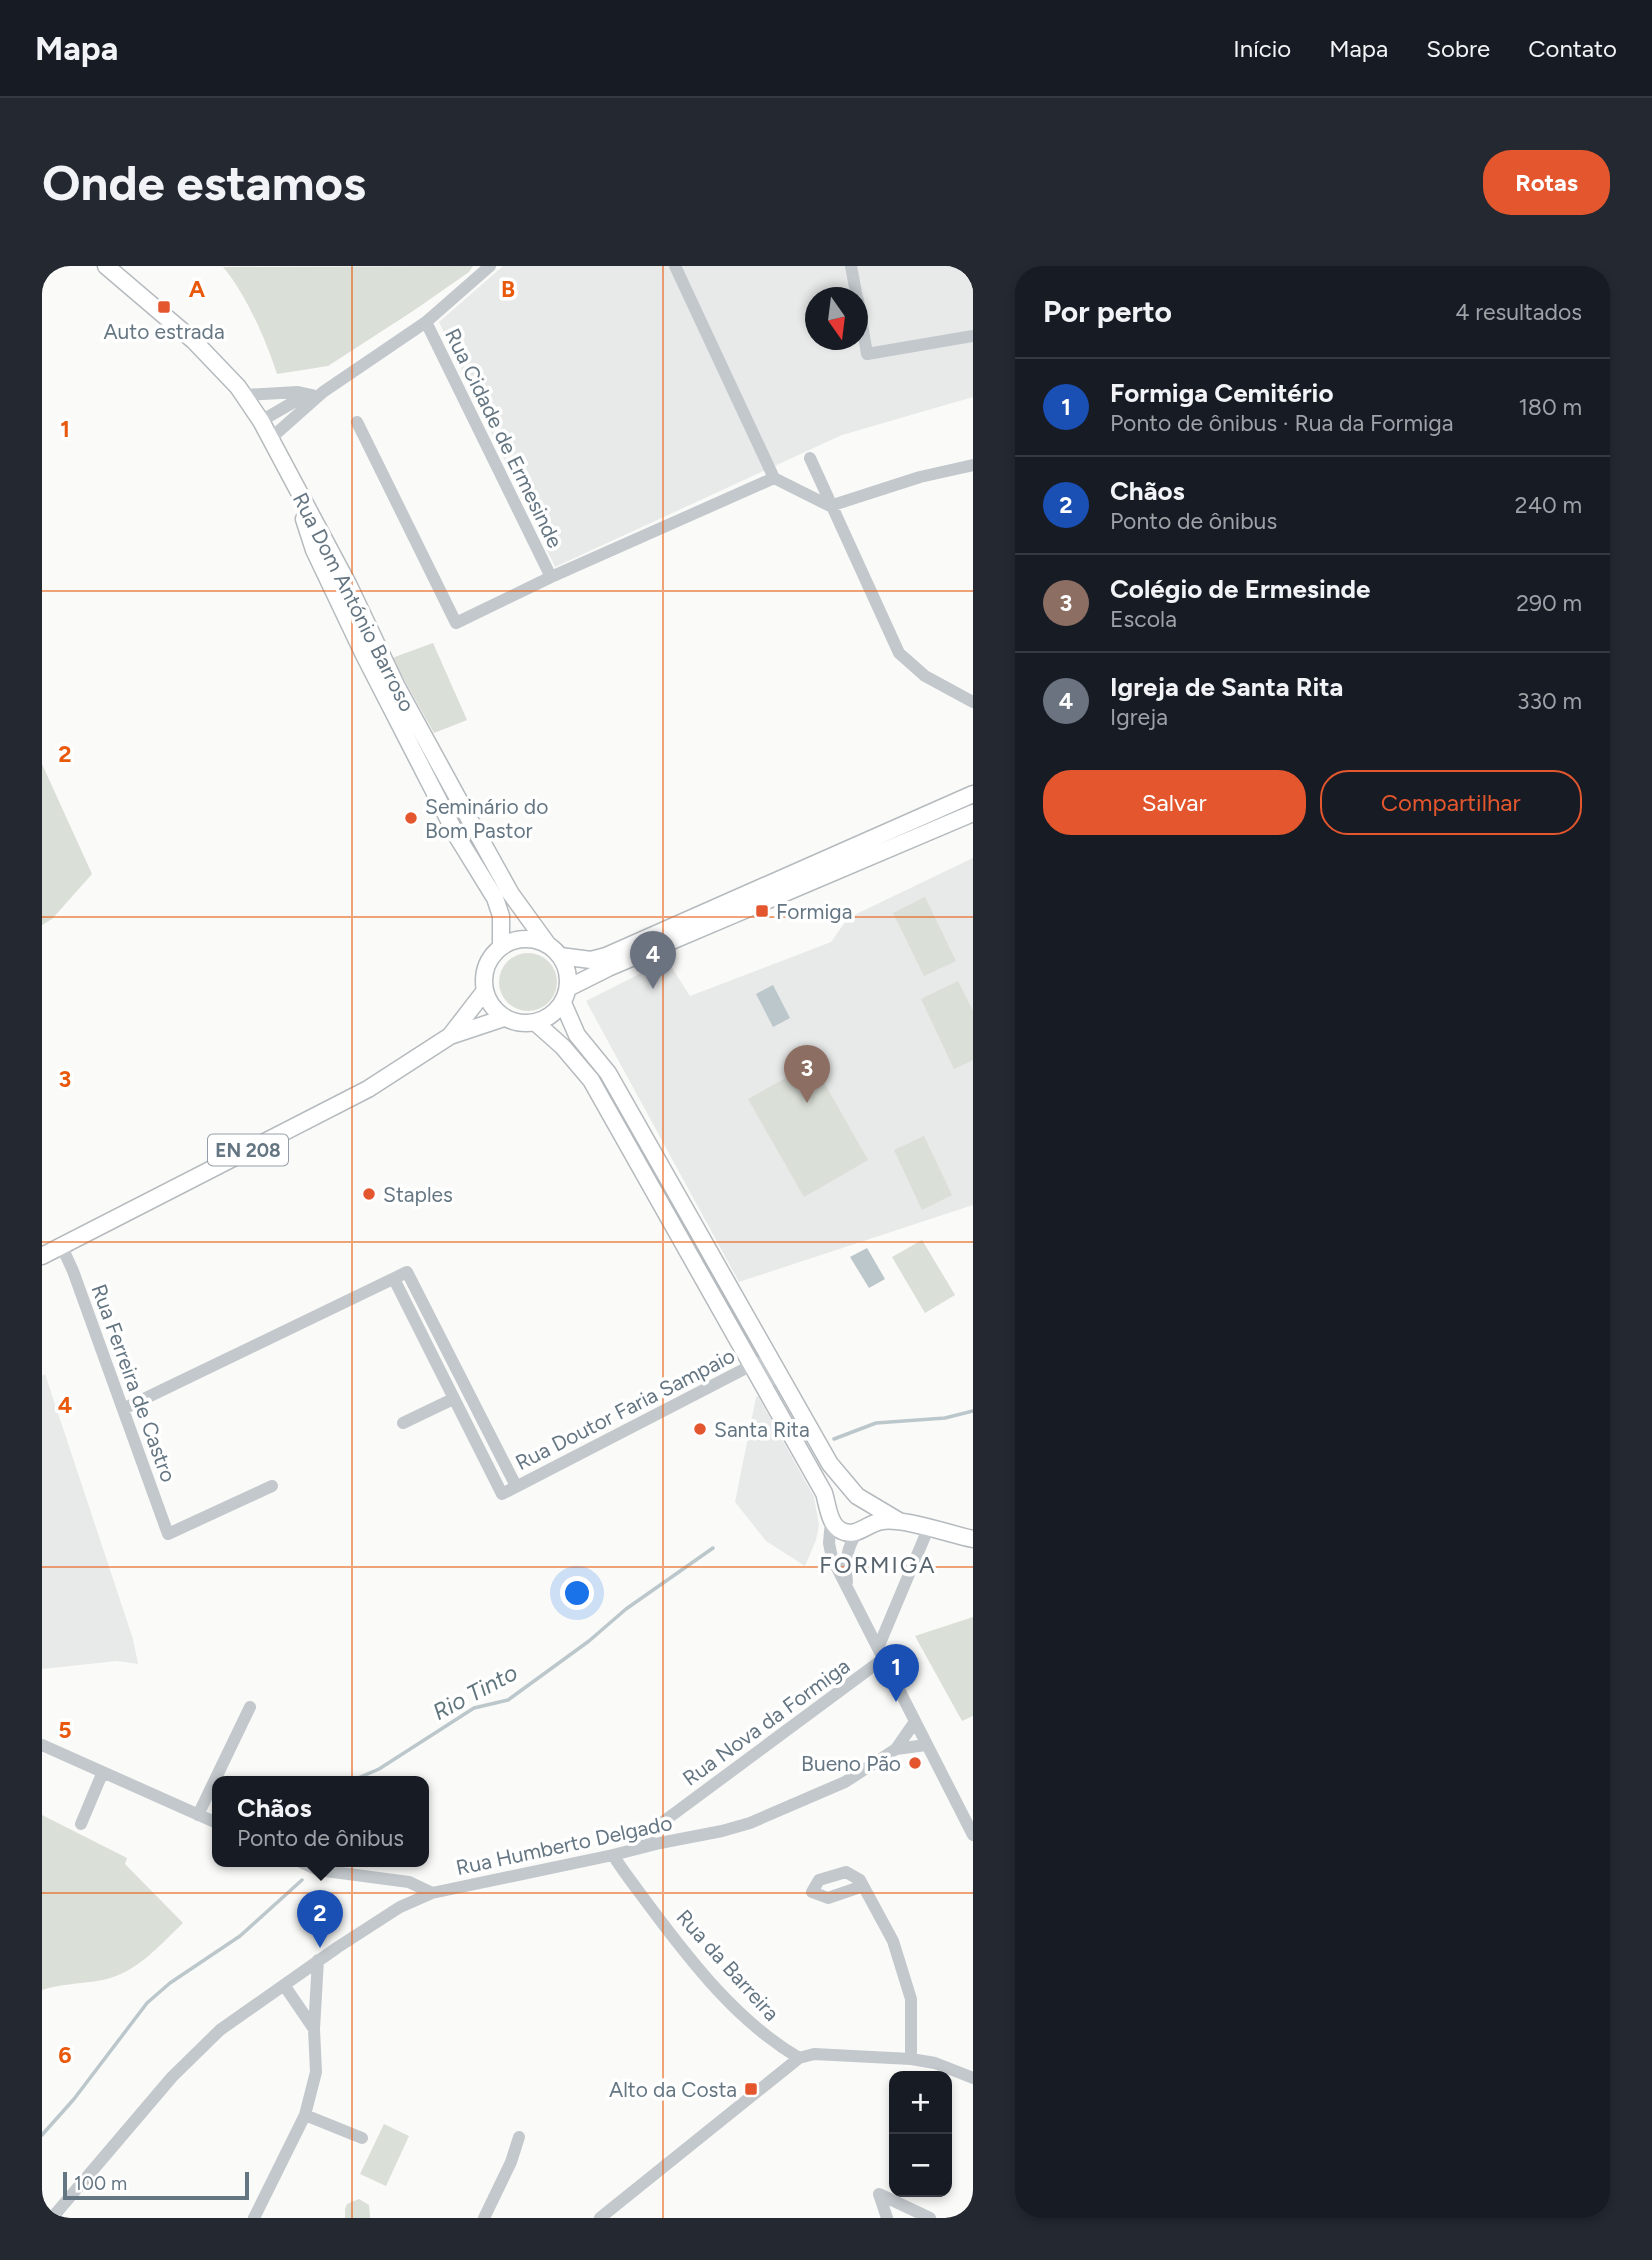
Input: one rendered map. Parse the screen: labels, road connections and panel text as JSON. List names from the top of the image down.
{
  "streets": {
    "main road": ["Rua Dom António Barroso", "EN 208"],
    "street": [
      "Rua Cidade de Ermesinde",
      "Rua Ferreira de Castro",
      "Rua Doutor Faria Sampaio",
      "Rua Nova da Formiga",
      "Rua Humberto Delgado",
      "Rua da Barreira"
    ]
  },
  "crossings": [
    ["Rua Dom António Barroso", "EN 208"],
    ["EN 208", "Rua Ferreira de Castro"],
    ["Rua Nova da Formiga", "Rua Humberto Delgado"],
    ["Rua Humberto Delgado", "Rua da Barreira"]
  ],
  "districts": ["FORMIGA"],
  "water": ["Rio Tinto"],
  "places": {
    "transit": ["Auto estrada", "Formiga", "Alto da Costa"],
    "other": [
      "Seminário do Bom Pastor",
      "Staples",
      "Santa Rita",
      "Bueno Pão"
    ]
  },
  "scale_bar": "100 m",
  "north": "bottom",
  "page": {
    "header": "Mapa",
    "nav": [
      "Início",
      "Mapa",
      "Sobre",
      "Contato"
    ],
    "buttons": [
      "Rotas",
      ["Salvar", "Compartilhar"]
    ],
    "title": "Onde estamos",
    "heading": ["Por perto", "4 resultados"],
    "list": [
      {
        "mark": "1",
        "name": "Formiga Cemitério",
        "note": "Ponto de ônibus · Rua da Formiga",
        "value": "180 m"
      },
      {
        "mark": "2",
        "name": "Chãos",
        "note": "Ponto de ônibus",
        "value": "240 m"
      },
      {
        "mark": "3",
        "name": "Colégio de Ermesinde",
        "note": "Escola",
        "value": "290 m"
      },
      {
        "mark": "4",
        "name": "Igreja de Santa Rita",
        "note": "Igreja",
        "value": "330 m"
      }
    ],
    "pins": [
      "4",
      "3",
      "1",
      "2"
    ],
    "popup": ["Chãos", "Ponto de ônibus"],
    "map_buttons": ["+", "−"],
    "scale": "100 m"
  },
  "grid": {
    "columns": ["A", "B"],
    "rows": [
      "1",
      "2",
      "3",
      "4",
      "5",
      "6"
    ]
  }
}
